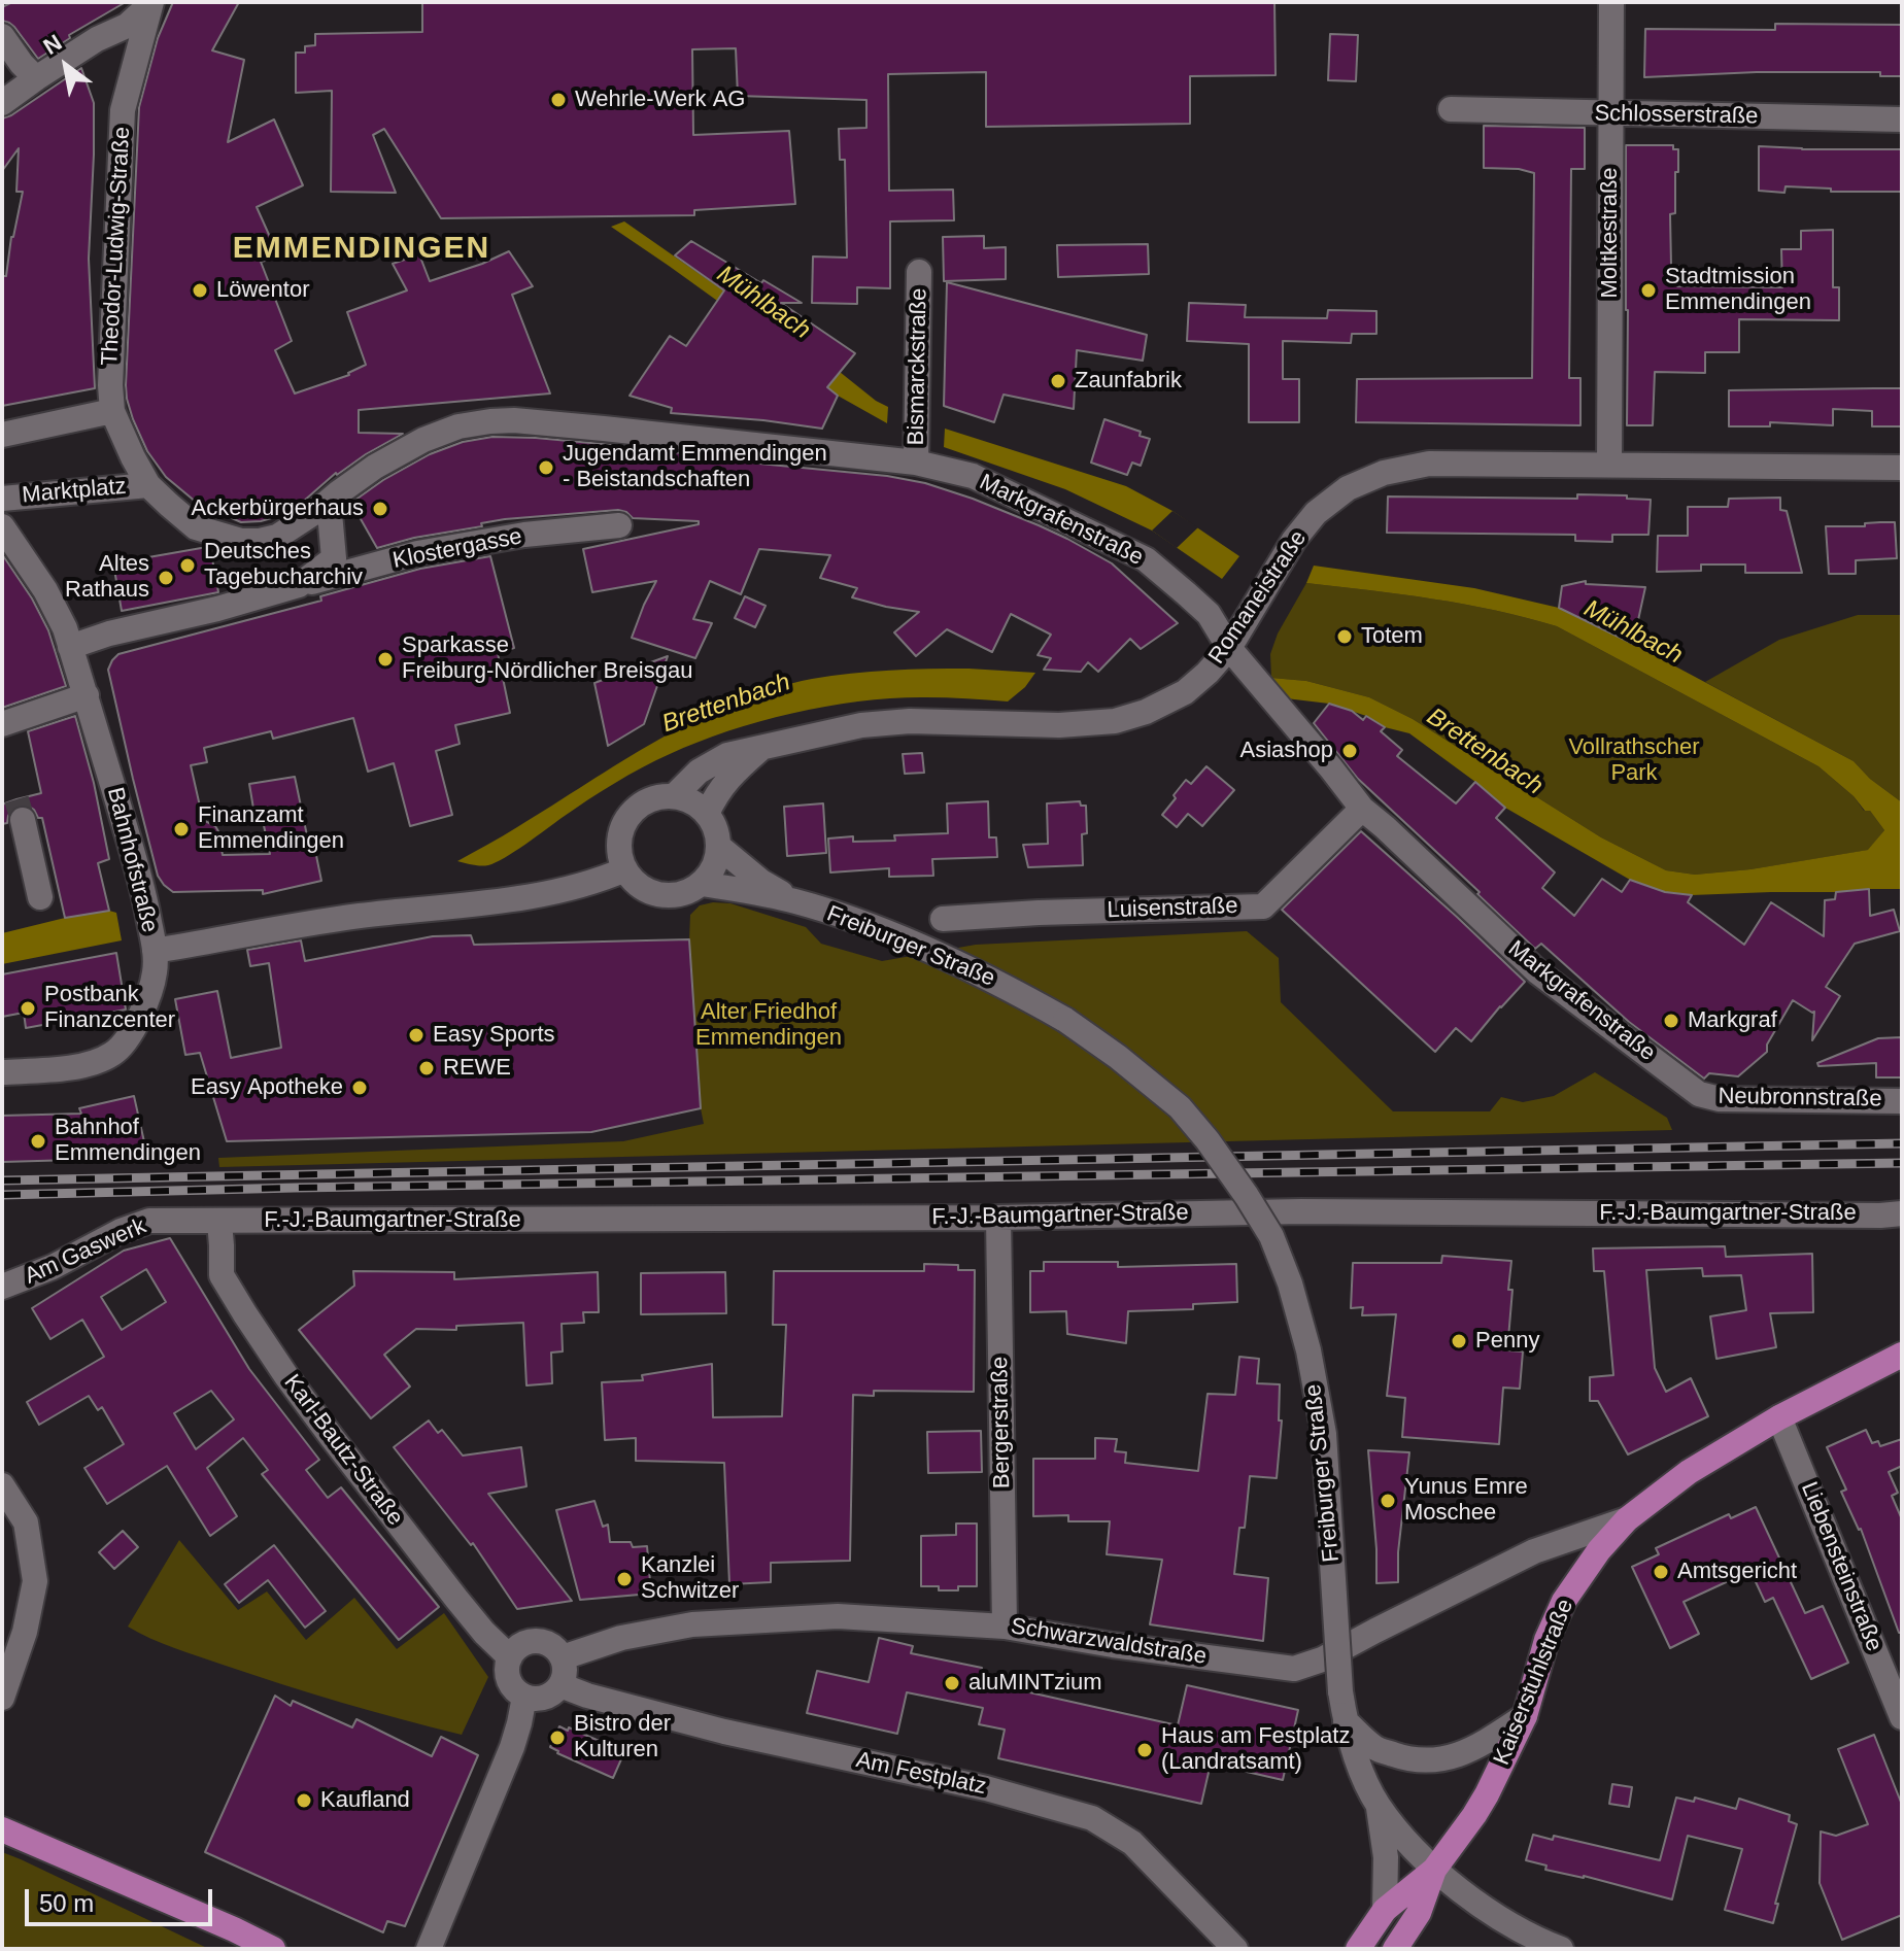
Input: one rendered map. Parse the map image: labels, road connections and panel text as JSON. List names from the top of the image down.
{
  "streets": {
    "main road": ["Kaiserstuhlstraße"],
    "street": [
      "Schlosserstraße",
      "Moltkestraße",
      "Theodor-Ludwig-Straße",
      "Bismarckstraße",
      "Marktplatz",
      "Markgrafenstraße",
      "Klostergasse",
      "Romaneistraße",
      "Bahnhofstraße",
      "Luisenstraße",
      "Freiburger Straße",
      "Neubronnstraße",
      "F.-J.-Baumgartner-Straße",
      "Am Gaswerk",
      "Bergerstraße",
      "Karl-Bautz-Straße",
      "Liebensteinstraße",
      "Schwarzwaldstraße",
      "Am Festplatz"
    ]
  },
  "crossings": [
    ["Schlosserstraße", "Moltkestraße"],
    ["Moltkestraße", "Romaneistraße"],
    ["Theodor-Ludwig-Straße", "Marktplatz"],
    ["Bismarckstraße", "Markgrafenstraße"],
    ["Marktplatz", "Markgrafenstraße"],
    ["Marktplatz", "Bahnhofstraße"],
    ["Markgrafenstraße", "Romaneistraße"],
    ["Markgrafenstraße", "Luisenstraße"],
    ["Markgrafenstraße", "Neubronnstraße"],
    ["Romaneistraße", "Freiburger Straße"],
    ["Freiburger Straße", "Kaiserstuhlstraße"],
    ["F.-J.-Baumgartner-Straße", "Am Gaswerk"],
    ["F.-J.-Baumgartner-Straße", "Bergerstraße"],
    ["F.-J.-Baumgartner-Straße", "Karl-Bautz-Straße"],
    ["Am Gaswerk", "Karl-Bautz-Straße"],
    ["Bergerstraße", "Schwarzwaldstraße"],
    ["Karl-Bautz-Straße", "Schwarzwaldstraße"],
    ["Karl-Bautz-Straße", "Am Festplatz"],
    ["Liebensteinstraße", "Kaiserstuhlstraße"],
    ["Schwarzwaldstraße", "Kaiserstuhlstraße"],
    ["Schwarzwaldstraße", "Am Festplatz"]
  ],
  "districts": ["EMMENDINGEN"],
  "water": ["Mühlbach", "Brettenbach"],
  "parks": ["Vollrathscher Park", "Alter Friedhof Emmendingen"],
  "places": [
    "Wehrle-Werk AG",
    "Löwentor",
    "Stadtmission Emmendingen",
    "Zaunfabrik",
    "Jugendamt Emmendingen - Beistandschaften",
    "Ackerbürgerhaus",
    "Deutsches Tagebucharchiv",
    "Altes Rathaus",
    "Totem",
    "Sparkasse Freiburg-Nördlicher Breisgau",
    "Asiashop",
    "Finanzamt Emmendingen",
    "Postbank Finanzcenter",
    "Markgraf",
    "Easy Sports",
    "REWE",
    "Easy Apotheke",
    "Bahnhof Emmendingen",
    "Penny",
    "Yunus Emre Moschee",
    "Amtsgericht",
    "Kanzlei Schwitzer",
    "aluMINTzium",
    "Bistro der Kulturen",
    "Haus am Festplatz (Landratsamt)",
    "Kaufland"
  ],
  "scale_bar": "50 m",
  "north": "top left"
}
